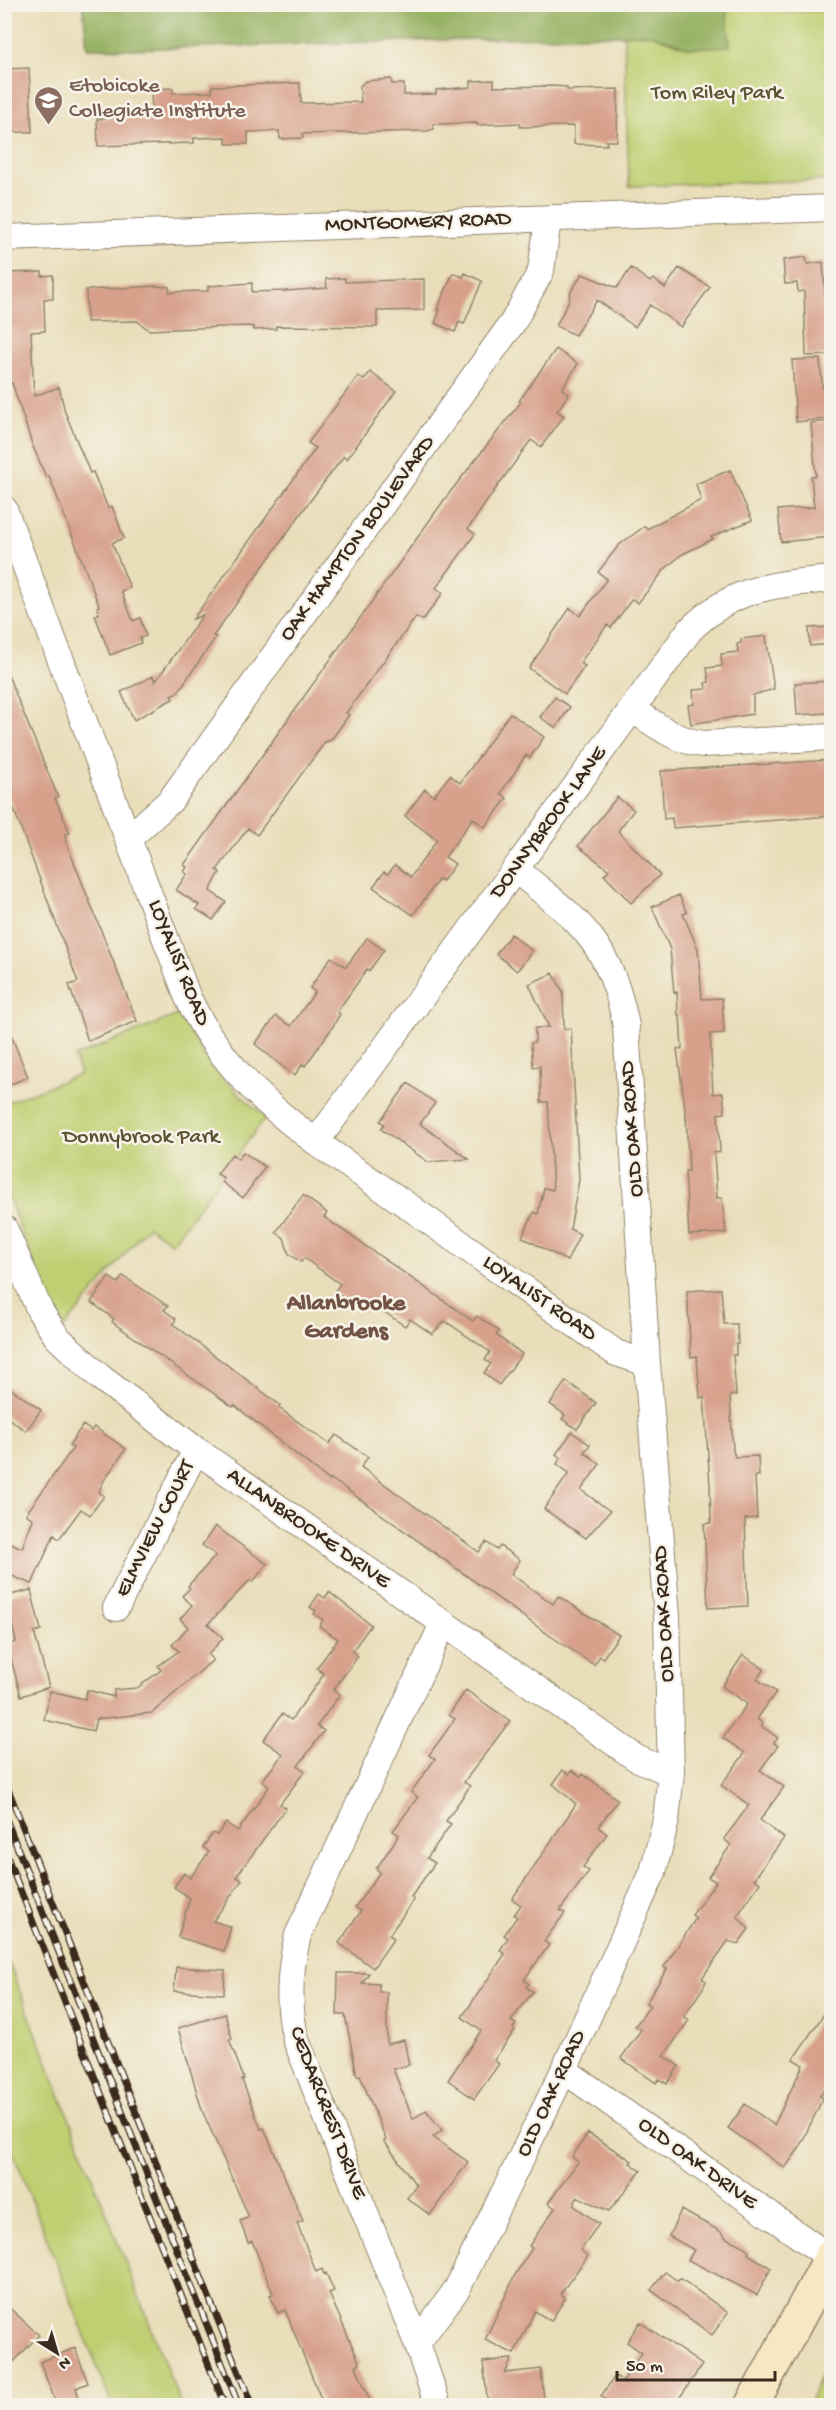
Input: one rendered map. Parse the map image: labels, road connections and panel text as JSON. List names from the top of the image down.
{
  "streets": {
    "street": [
      "MONTGOMERY ROAD",
      "OAK HAMPTON BOULEVARD",
      "DONNYBROOK LANE",
      "LOYALIST ROAD",
      "OLD OAK ROAD",
      "ELMVIEW COURT",
      "ALLANBROOKE DRIVE",
      "CEDARCREST DRIVE",
      "OLD OAK DRIVE"
    ]
  },
  "crossings": [
    ["MONTGOMERY ROAD", "OAK HAMPTON BOULEVARD"],
    ["OAK HAMPTON BOULEVARD", "LOYALIST ROAD"],
    ["DONNYBROOK LANE", "LOYALIST ROAD"],
    ["DONNYBROOK LANE", "OLD OAK ROAD"],
    ["LOYALIST ROAD", "OLD OAK ROAD"],
    ["OLD OAK ROAD", "ALLANBROOKE DRIVE"],
    ["OLD OAK ROAD", "CEDARCREST DRIVE"],
    ["OLD OAK ROAD", "OLD OAK DRIVE"],
    ["ELMVIEW COURT", "ALLANBROOKE DRIVE"],
    ["ALLANBROOKE DRIVE", "CEDARCREST DRIVE"]
  ],
  "districts": ["Allanbrooke Gardens"],
  "parks": ["Tom Riley Park", "Donnybrook Park"],
  "places": {
    "school or university": ["Etobicoke Collegiate Institute"]
  },
  "scale_bar": "50 m",
  "north": "bottom right"
}
